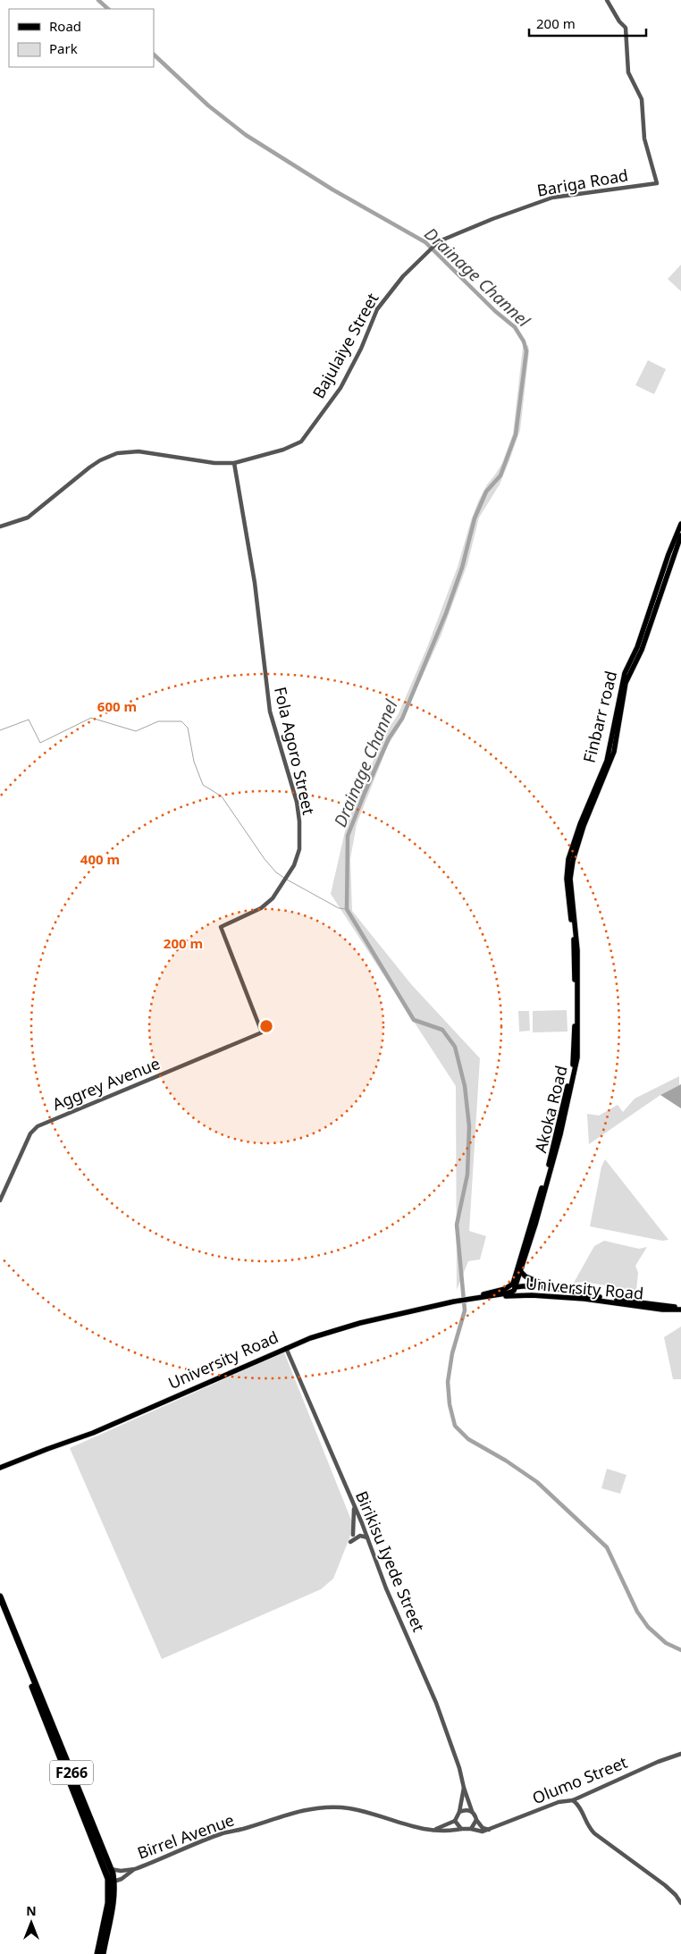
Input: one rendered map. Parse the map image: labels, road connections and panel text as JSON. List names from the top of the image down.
{
  "streets": {
    "highway": ["F266"],
    "main road": ["Finbarr road", "Akoka Road", "University Road"],
    "street": [
      "Bariga Road",
      "Bajulaiye Street",
      "Fola Agoro Street",
      "Aggrey Avenue",
      "Birikisu Iyede Street",
      "Olumo Street",
      "Birrel Avenue"
    ]
  },
  "crossings": [
    ["Bariga Road", "Bajulaiye Street"],
    ["Bajulaiye Street", "Fola Agoro Street"],
    ["Finbarr road", "Akoka Road"],
    ["Fola Agoro Street", "Aggrey Avenue"],
    ["Akoka Road", "University Road"],
    ["University Road", "Birikisu Iyede Street"],
    ["Birikisu Iyede Street", "Birrel Avenue"]
  ],
  "water": ["Drainage Channel"],
  "legend": ["Road", "Park"],
  "scale_bar": "200 m",
  "north": "top",
  "rings": ["600 m", "400 m", "200 m"]
}
